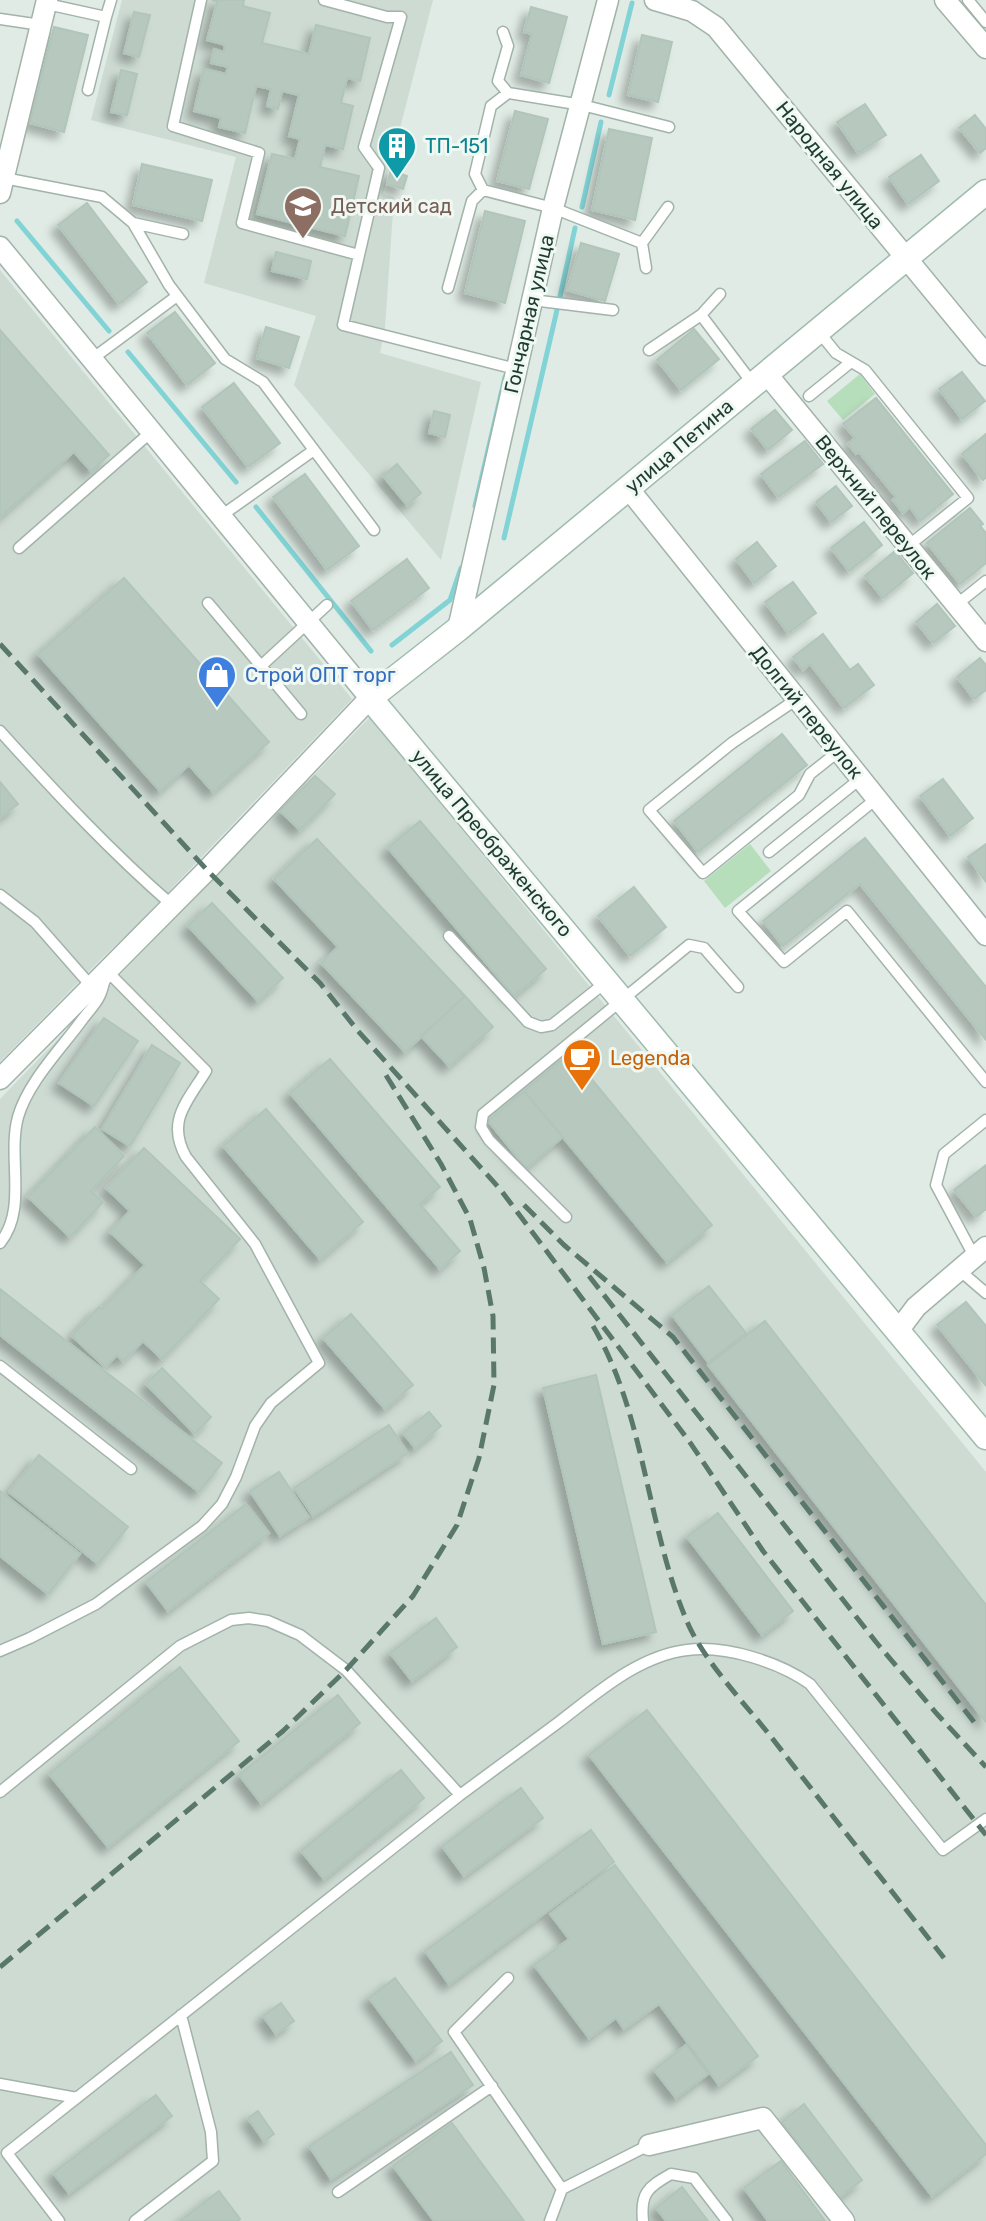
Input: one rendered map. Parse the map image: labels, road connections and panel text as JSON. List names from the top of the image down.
{
  "streets": {
    "street": [
      "Народная улица",
      "Гончарная улица",
      "улица Петина",
      "Верхний переулок",
      "Долгий переулок",
      "улица Преображенского"
    ]
  },
  "crossings": [
    ["Народная улица", "улица Петина"],
    ["Гончарная улица", "улица Петина"],
    ["улица Петина", "Верхний переулок"],
    ["улица Петина", "Долгий переулок"],
    ["улица Петина", "улица Преображенского"]
  ],
  "places": {
    "building": ["ТП-151"],
    "school or university": ["Детский сад"],
    "shop": ["Строй ОПТ торг"],
    "cafe": ["Legenda"]
  }
}
